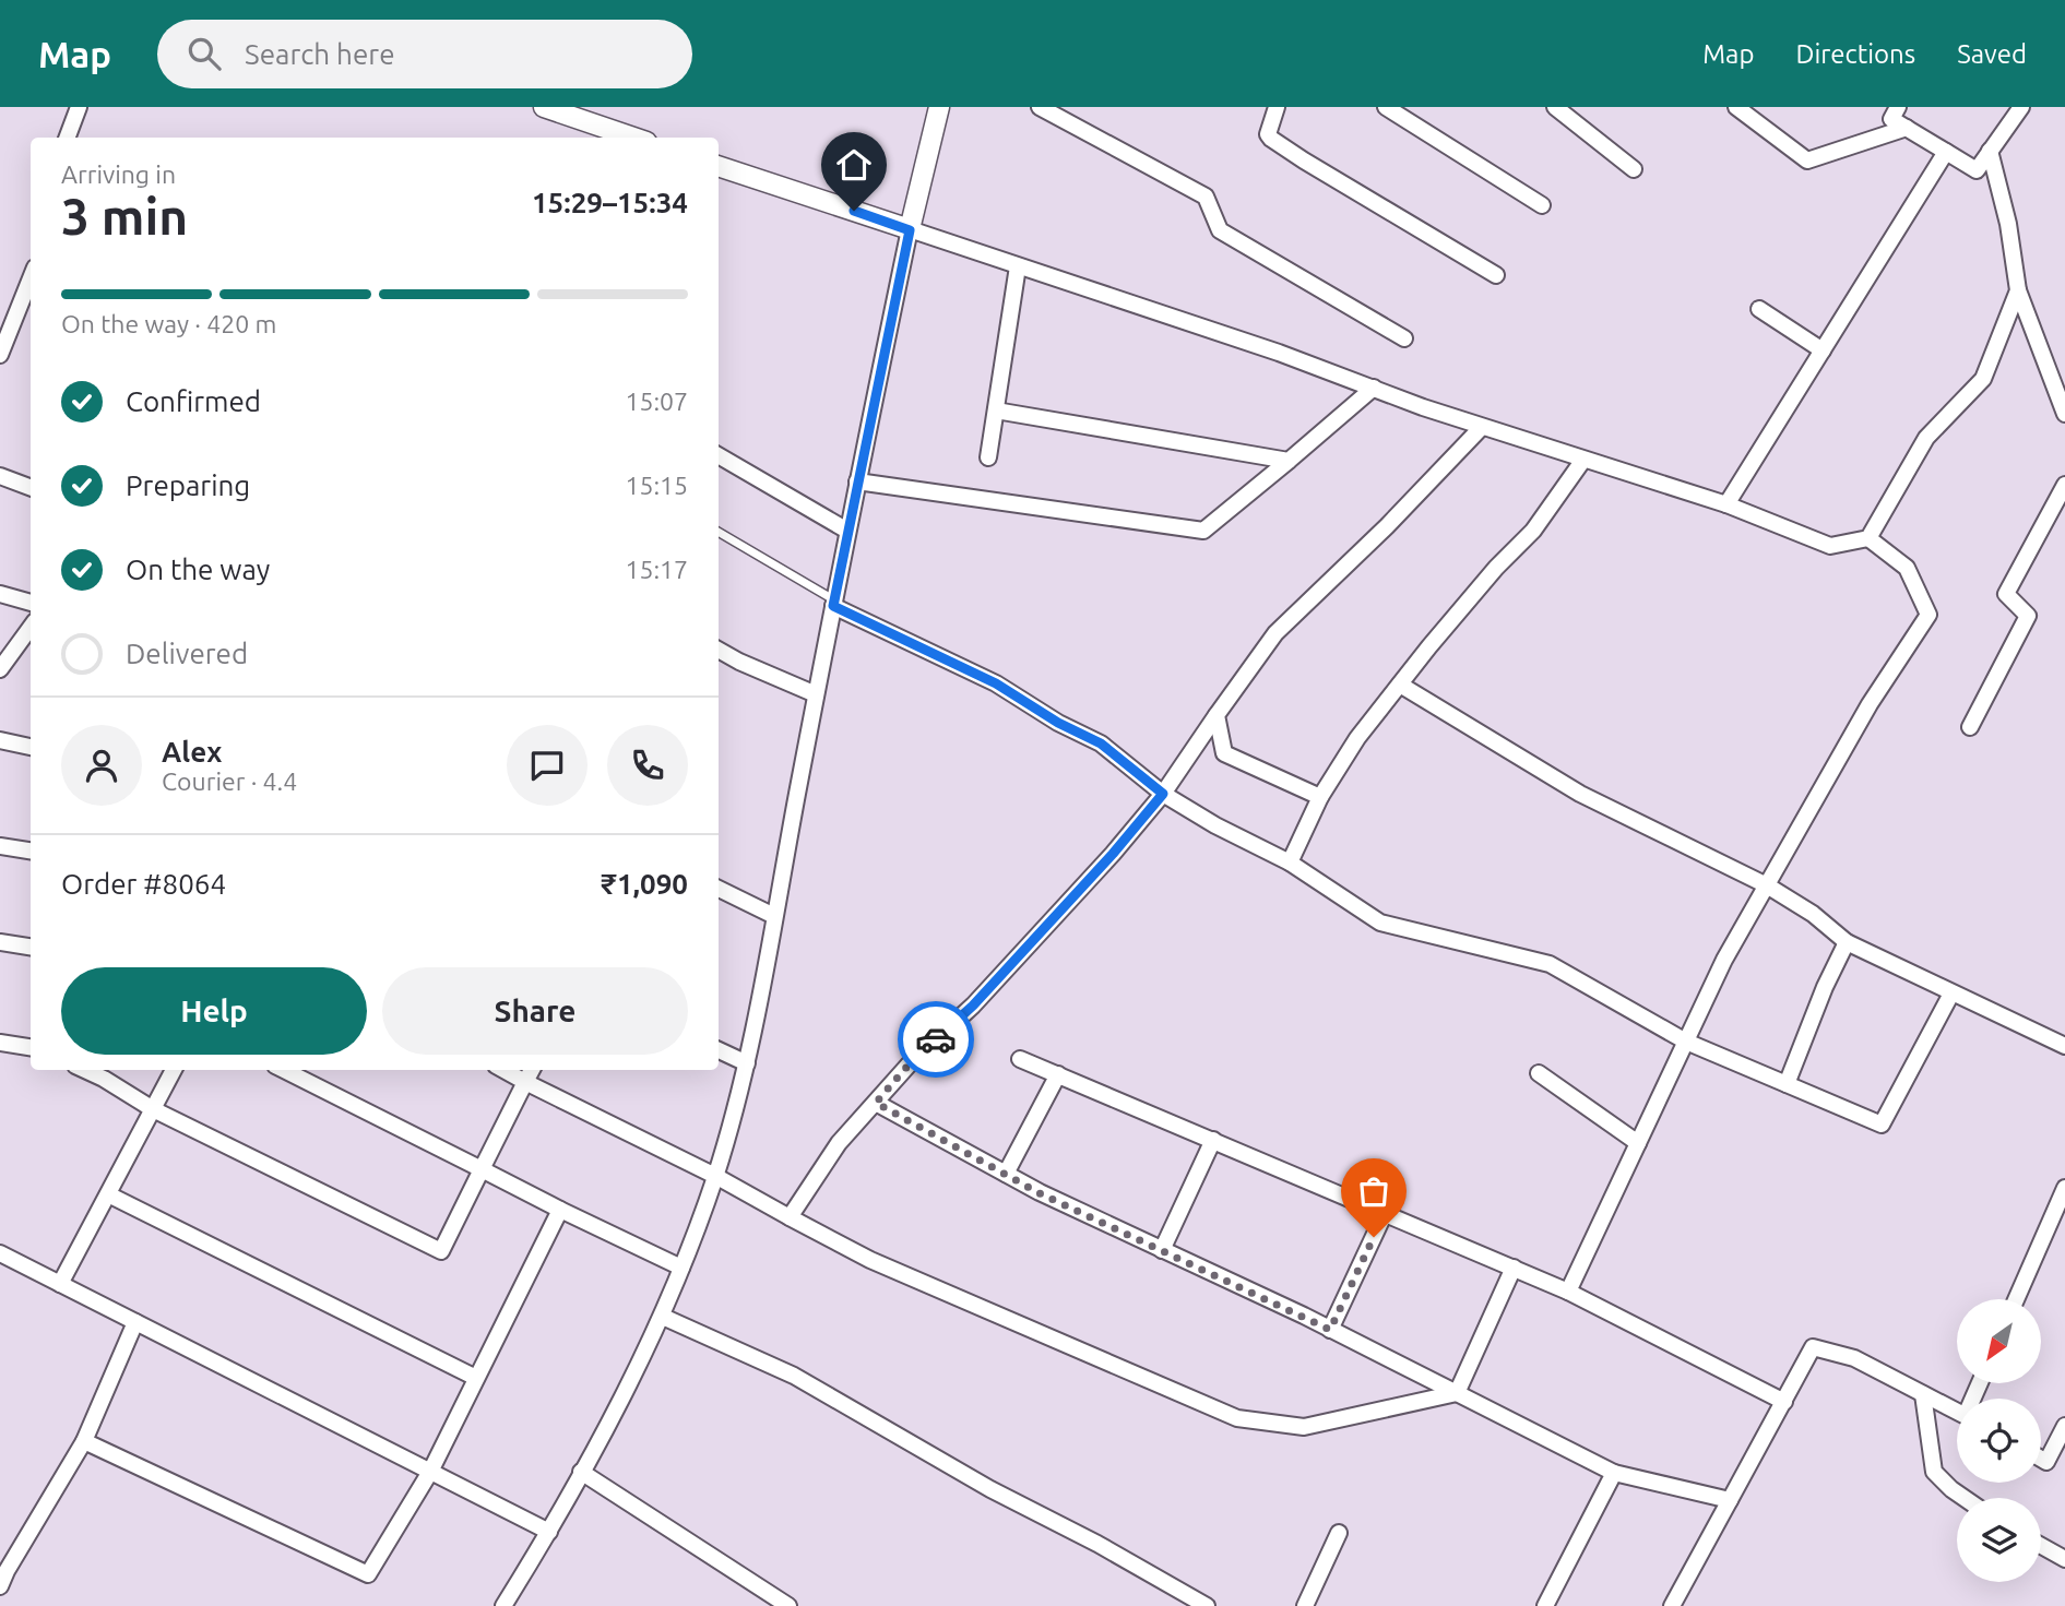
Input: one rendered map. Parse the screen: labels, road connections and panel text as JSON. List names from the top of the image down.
{
  "north": "bottom left",
  "page": {
    "header": "Map",
    "search": "Search here",
    "nav": ["Map", "Directions", "Saved"],
    "heading": ["3 min", "Arriving in", "15:29–15:34"],
    "panel": [
      "Alex",
      "Courier · 4.4",
      "Order #8064",
      "₹1,090"
    ],
    "bar": "On the way · 420 m",
    "list": [
      ["Confirmed", "15:07"],
      ["Preparing", "15:15"],
      ["On the way", "15:17"],
      "Delivered"
    ],
    "buttons": ["Help", "Share"]
  }
}
